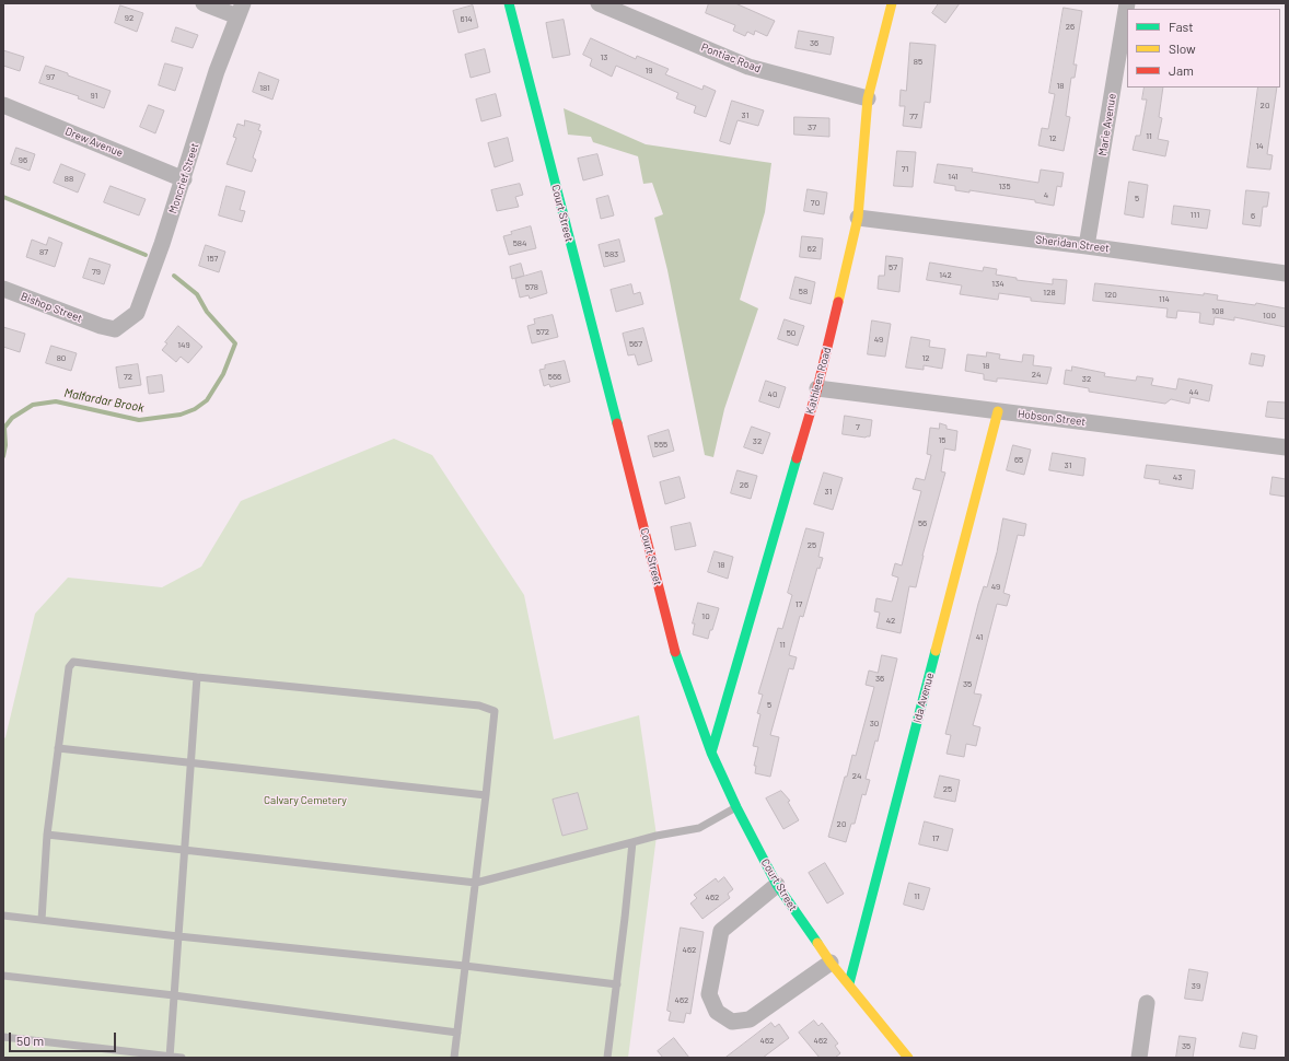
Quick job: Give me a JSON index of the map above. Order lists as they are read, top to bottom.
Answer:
{
  "streets": {
    "street": [
      "Pontiac Road",
      "Marie Avenue",
      "Drew Avenue",
      "Moncrief Street",
      "Court Street",
      "Sheridan Street",
      "Bishop Street",
      "Kathleen Road",
      "Hobson Street",
      "Ida Avenue"
    ]
  },
  "crossings": [
    ["Pontiac Road", "Kathleen Road"],
    ["Marie Avenue", "Sheridan Street"],
    ["Drew Avenue", "Moncrief Street"],
    ["Moncrief Street", "Bishop Street"],
    ["Court Street", "Kathleen Road"],
    ["Court Street", "Ida Avenue"],
    ["Sheridan Street", "Kathleen Road"],
    ["Kathleen Road", "Hobson Street"],
    ["Hobson Street", "Ida Avenue"]
  ],
  "water": ["Malfardar Brook"],
  "parks": ["Calvary Cemetery"],
  "house_numbers": [
    "92",
    "614",
    "26",
    "36",
    "13",
    "85",
    "19",
    "97",
    "18",
    "181",
    "91",
    "20",
    "31",
    "77",
    "37",
    "11",
    "12",
    "14",
    "96",
    "71",
    "141",
    "88",
    "135",
    "4",
    "5",
    "70",
    "111",
    "6",
    "584",
    "62",
    "87",
    "583",
    "157",
    "57",
    "79",
    "142",
    "134",
    "578",
    "58",
    "128",
    "120",
    "114",
    "108",
    "100",
    "572",
    "50",
    "49",
    "567",
    "149",
    "80",
    "12",
    "18",
    "24",
    "72",
    "566",
    "32",
    "44",
    "40",
    "7",
    "15",
    "32",
    "555",
    "65",
    "31",
    "43",
    "26",
    "31",
    "56",
    "25",
    "18",
    "49",
    "17",
    "10",
    "42",
    "41",
    "11",
    "36",
    "35",
    "5",
    "30",
    "24",
    "25",
    "20",
    "17",
    "11",
    "462",
    "462",
    "39",
    "462",
    "462",
    "462",
    "35"
  ],
  "legend": ["Fast", "Slow", "Jam"],
  "scale_bar": "50 m"
}
